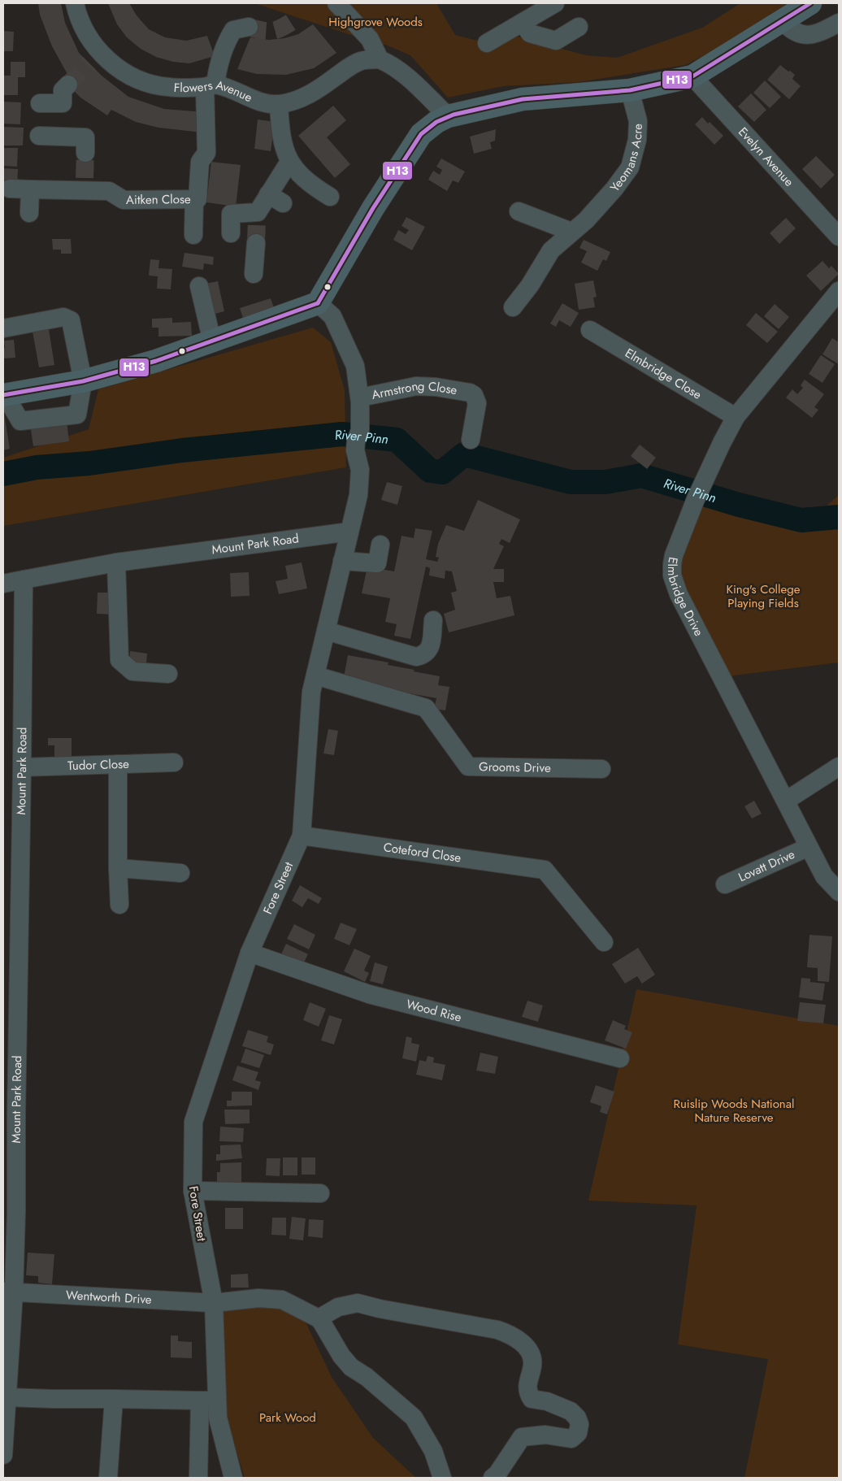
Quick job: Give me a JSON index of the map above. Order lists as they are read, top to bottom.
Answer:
{
  "streets": {
    "street": [
      "Flowers Avenue",
      "Yeomans Acre",
      "Evelyn Avenue",
      "Aitken Close",
      "Elmbridge Close",
      "Armstrong Close",
      "Mount Park Road",
      "Elmbridge Drive",
      "Tudor Close",
      "Grooms Drive",
      "Coteford Close",
      "Lovatt Drive",
      "Fore Street",
      "Wood Rise",
      "Wentworth Drive"
    ]
  },
  "crossings": [
    ["Flowers Avenue", "Aitken Close"],
    ["Elmbridge Close", "Elmbridge Drive"],
    ["Armstrong Close", "Fore Street"],
    ["Mount Park Road", "Tudor Close"],
    ["Mount Park Road", "Fore Street"],
    ["Mount Park Road", "Wentworth Drive"],
    ["Elmbridge Drive", "Lovatt Drive"],
    ["Grooms Drive", "Fore Street"],
    ["Coteford Close", "Fore Street"],
    ["Fore Street", "Wood Rise"],
    ["Fore Street", "Wentworth Drive"]
  ],
  "water": ["River Pinn"],
  "parks": [
    "Highgrove Woods",
    "King's College Playing Fields",
    "Ruislip Woods National Nature Reserve",
    "Park Wood"
  ],
  "lines": ["transit line H13"]
}
